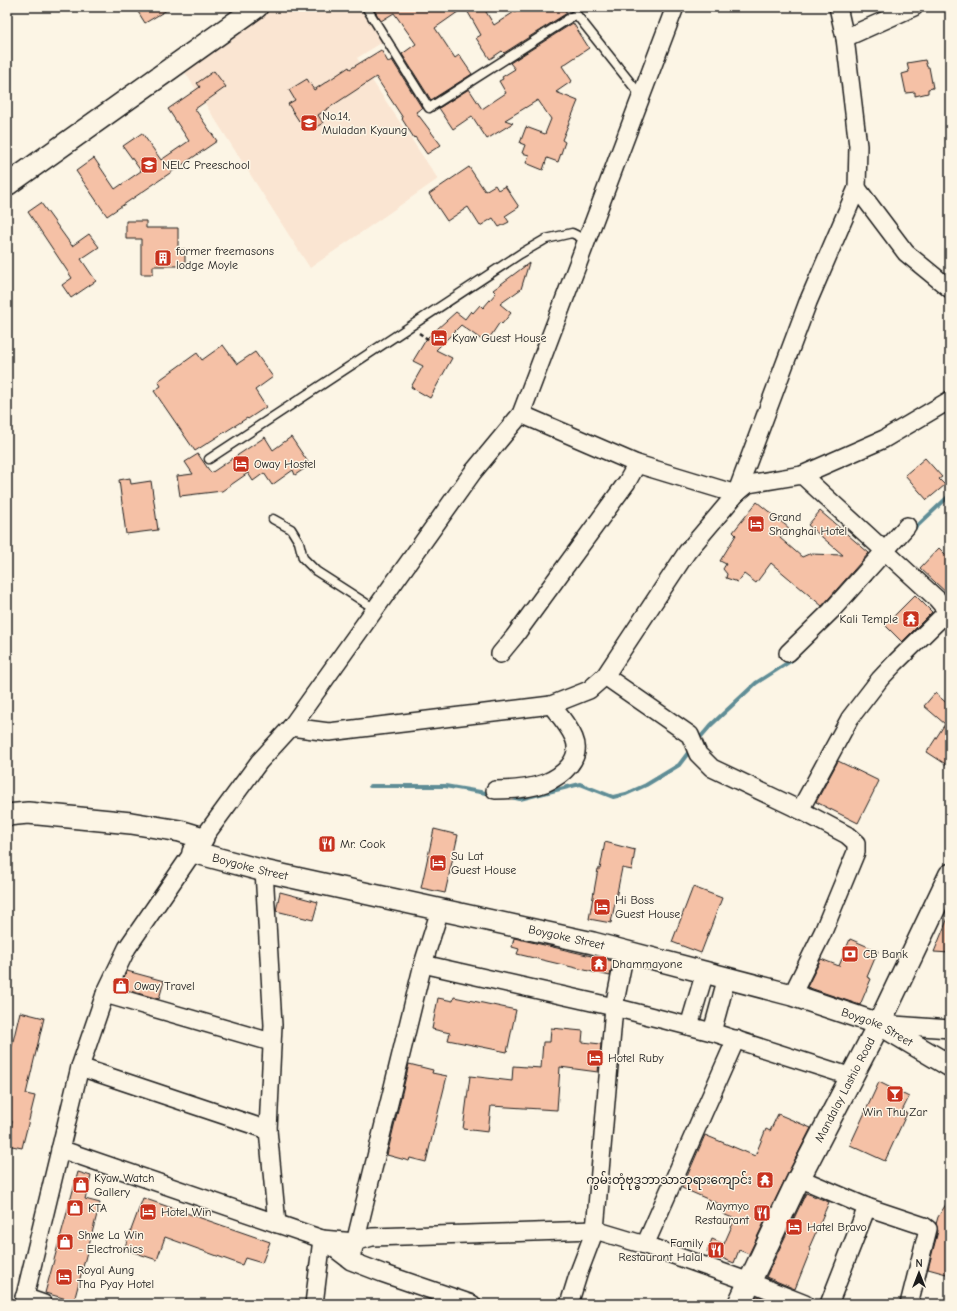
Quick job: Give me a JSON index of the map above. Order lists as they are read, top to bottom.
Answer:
{
  "streets": {
    "highway": ["Mandalay Lashio Road"],
    "street": ["Boygoke Street"]
  },
  "crossings": [
    ["Boygoke Street", "Mandalay Lashio Road"]
  ],
  "places": {
    "school or university": ["No.14, Muladan Kyaung", "NELC Preeschool"],
    "building": ["former freemasons lodge Moyle"],
    "hotel": [
      "Kyaw Guest House",
      "Oway Hostel",
      "Grand Shanghai Hotel",
      "Su Lat Guest House",
      "Hi Boss Guest House",
      "Hotel Ruby",
      "Hotel Win",
      "Hatel Bravo",
      "Royal Aung Tha Pyay Hotel"
    ],
    "temple": ["Kali Temple", "Dhammayone", "ကွမ်းတုံဗုဒ္ဓဘာသာဘုရားကျောင်း"],
    "restaurant": ["Mr. Cook", "Maymyo Restaurant", "Family Restaurant Halal"],
    "bank": ["CB Bank"],
    "shop": [
      "Oway Travel",
      "Kyaw Watch Gallery",
      "KTA",
      "Shwe La Win - Electronics"
    ],
    "bar": ["Win Thu Zar"]
  },
  "north": "top"
}
